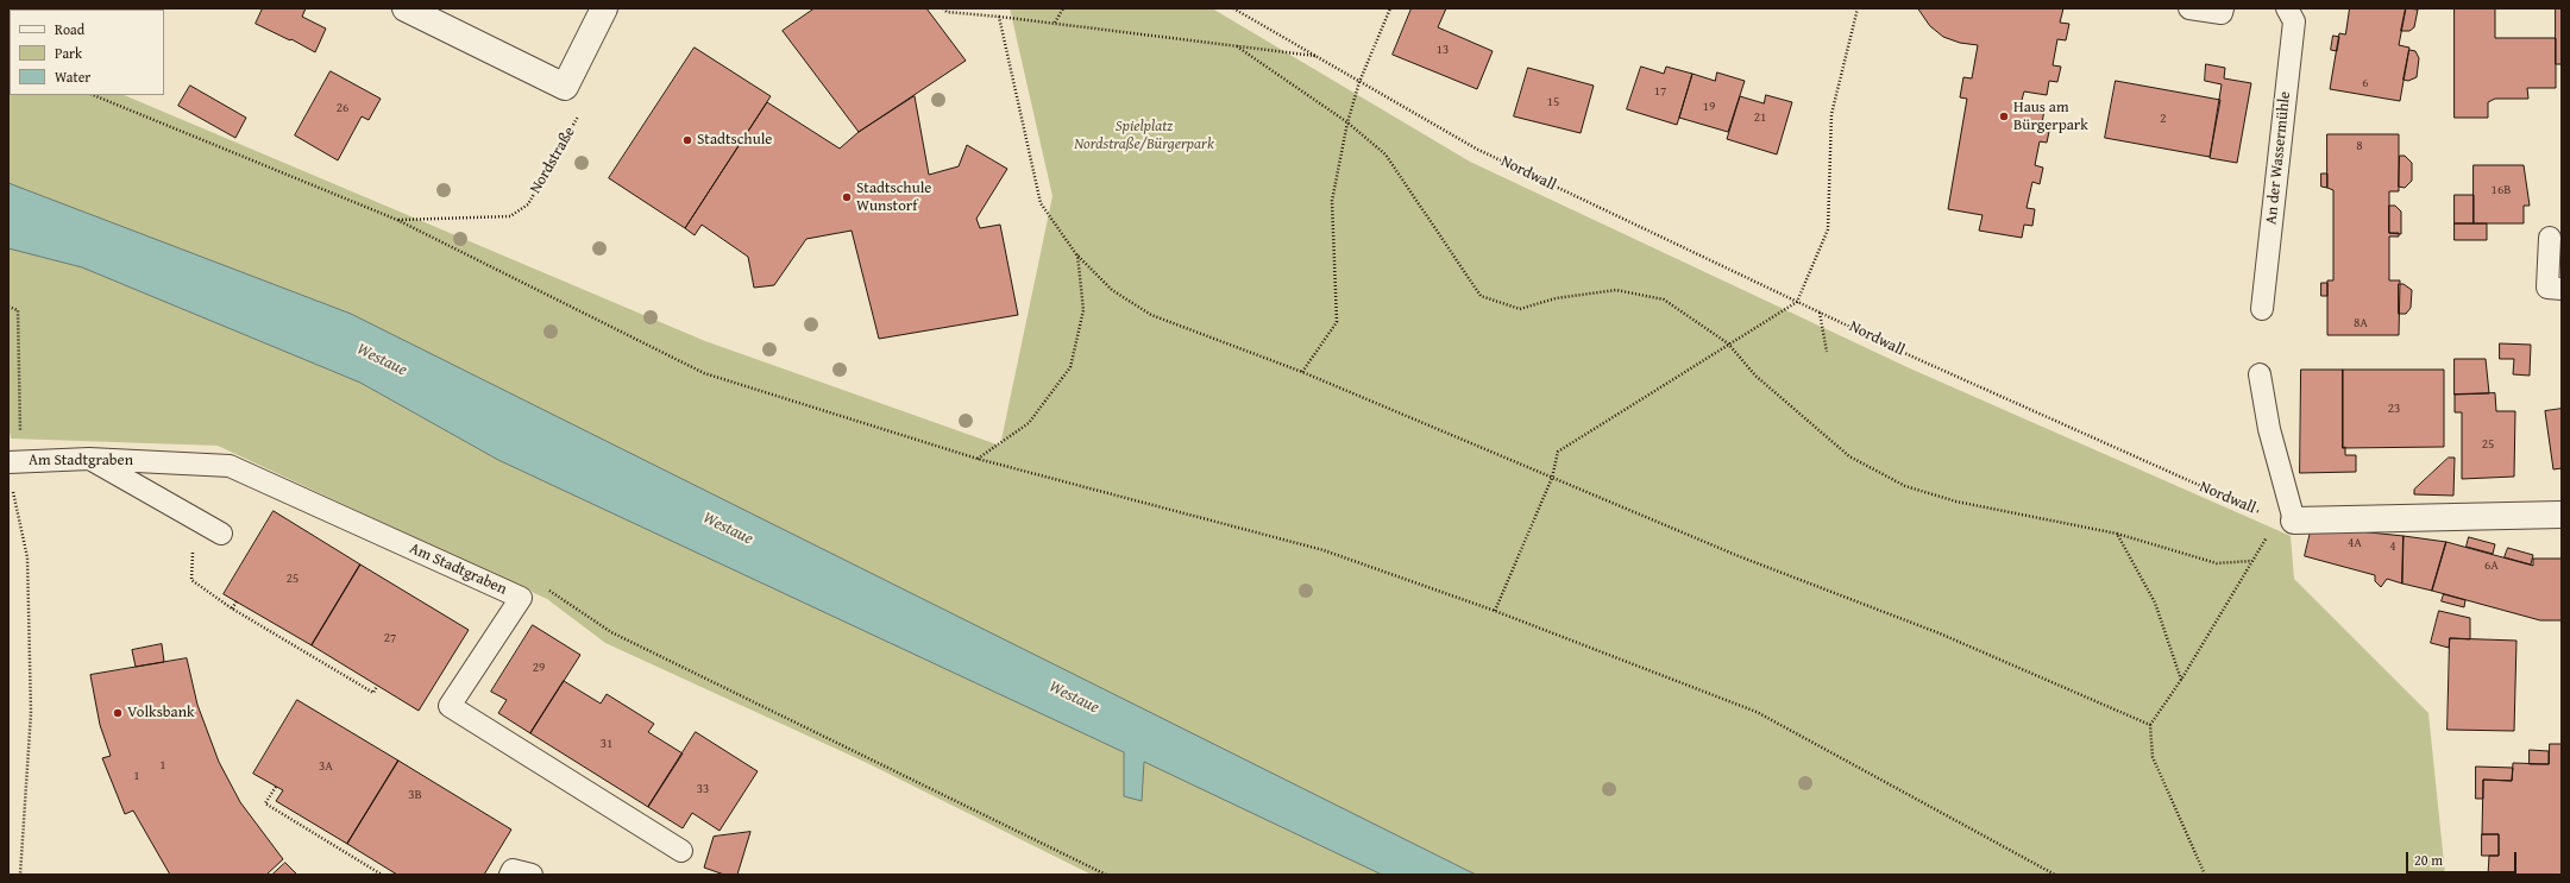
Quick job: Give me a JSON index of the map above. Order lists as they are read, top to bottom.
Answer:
{
  "streets": {
    "lane": ["An der Wassermühle", "Am Stadtgraben"],
    "path": ["Nordstraße", "Nordwall"]
  },
  "water": ["Westaue"],
  "parks": ["Spielplatz Nordstraße/Bürgerpark"],
  "places": [
    "Haus am Bürgerpark",
    "Stadtschule",
    "Stadtschule Wunstorf",
    "Volksbank"
  ],
  "house_numbers": [
    "13",
    "6",
    "17",
    "15",
    "19",
    "26",
    "21",
    "2",
    "8",
    "16B",
    "8A",
    "23",
    "25",
    "4A",
    "4",
    "6A",
    "25",
    "27",
    "29",
    "31",
    "1",
    "3A",
    "1",
    "33",
    "3B"
  ],
  "legend": ["Road", "Park", "Water"],
  "scale_bar": "20 m"
}
